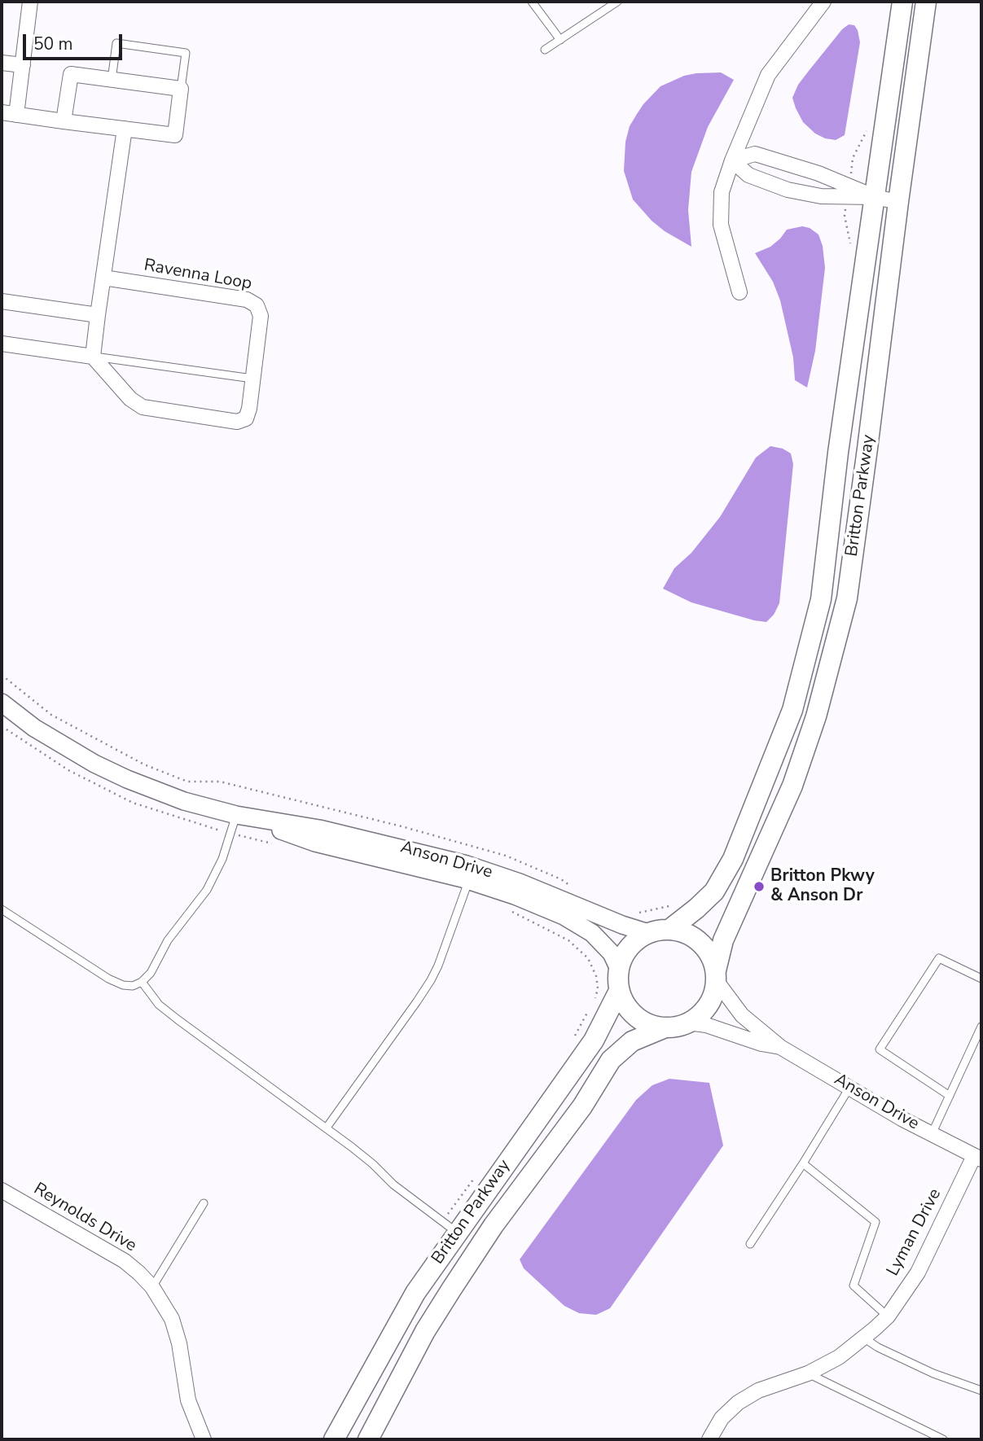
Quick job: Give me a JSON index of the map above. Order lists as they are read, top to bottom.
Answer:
{
  "streets": {
    "main road": ["Britton Parkway"],
    "street": [
      "Ravenna Loop",
      "Anson Drive",
      "Reynolds Drive",
      "Lyman Drive"
    ]
  },
  "crossings": [
    ["Britton Parkway", "Anson Drive"],
    ["Anson Drive", "Lyman Drive"]
  ],
  "places": ["Britton Pkwy & Anson Dr"],
  "scale_bar": "50 m"
}
